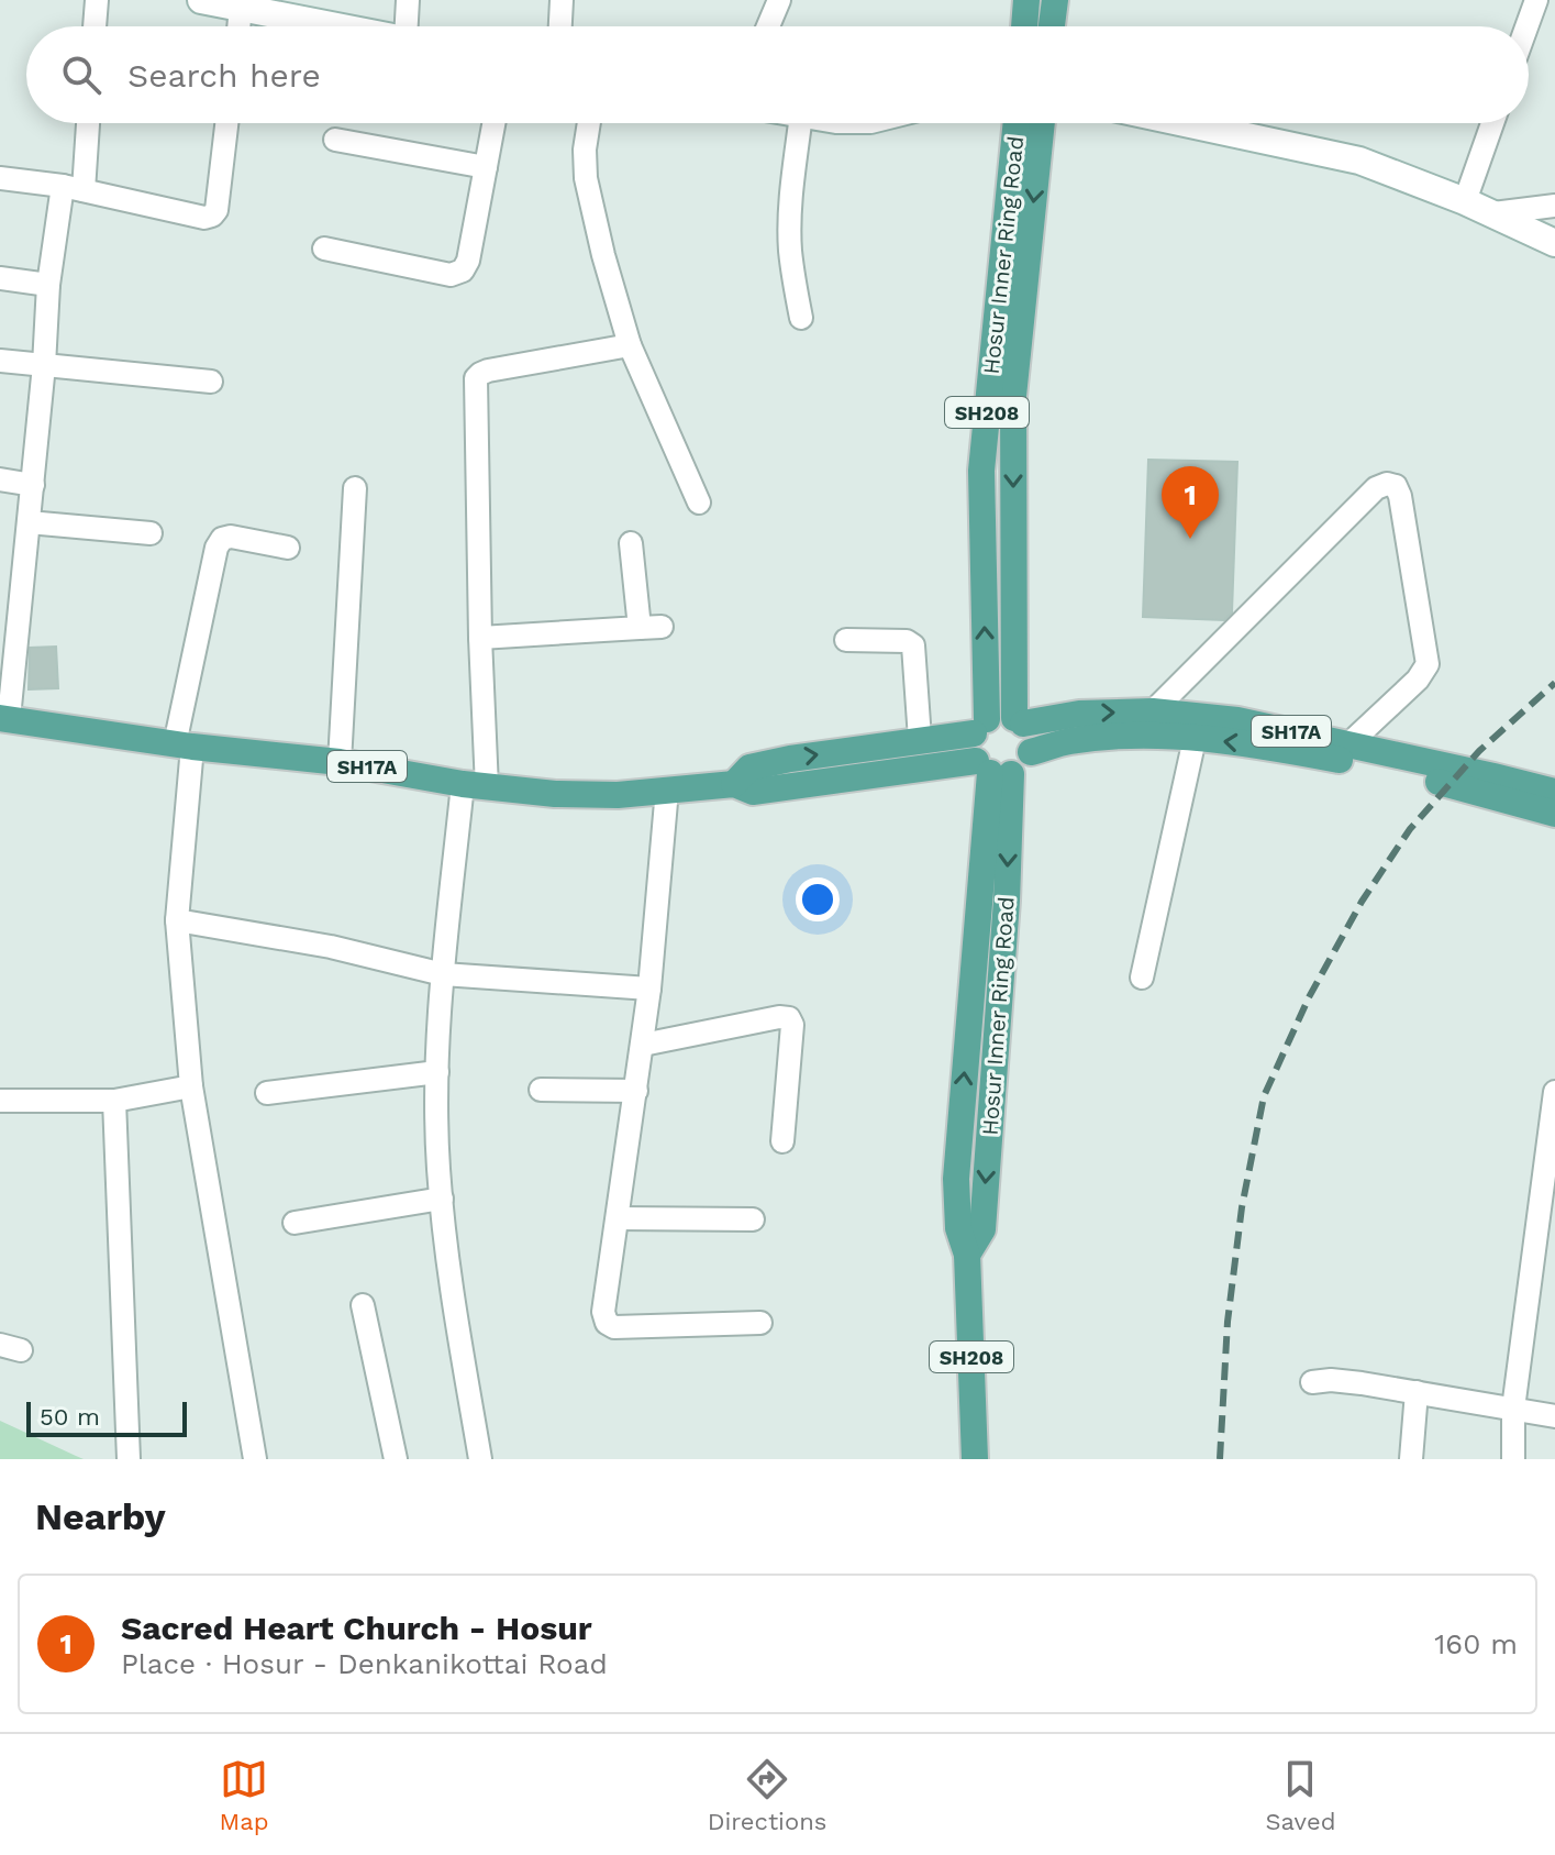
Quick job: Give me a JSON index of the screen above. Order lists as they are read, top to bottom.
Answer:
{
  "streets": {
    "main road": ["Hosur Inner Ring Road", "SH208", "SH17A"]
  },
  "crossings": [
    ["Hosur Inner Ring Road", "SH17A"]
  ],
  "scale_bar": "50 m",
  "page": {
    "search": "Search here",
    "pins": "1",
    "scale": "50 m",
    "heading": "Nearby",
    "list": [
      {
        "mark": "1",
        "name": "Sacred Heart Church - Hosur",
        "note": "Place · Hosur - Denkanikottai Road",
        "value": "160 m"
      }
    ],
    "nav": ["Map", "Directions", "Saved"]
  }
}
